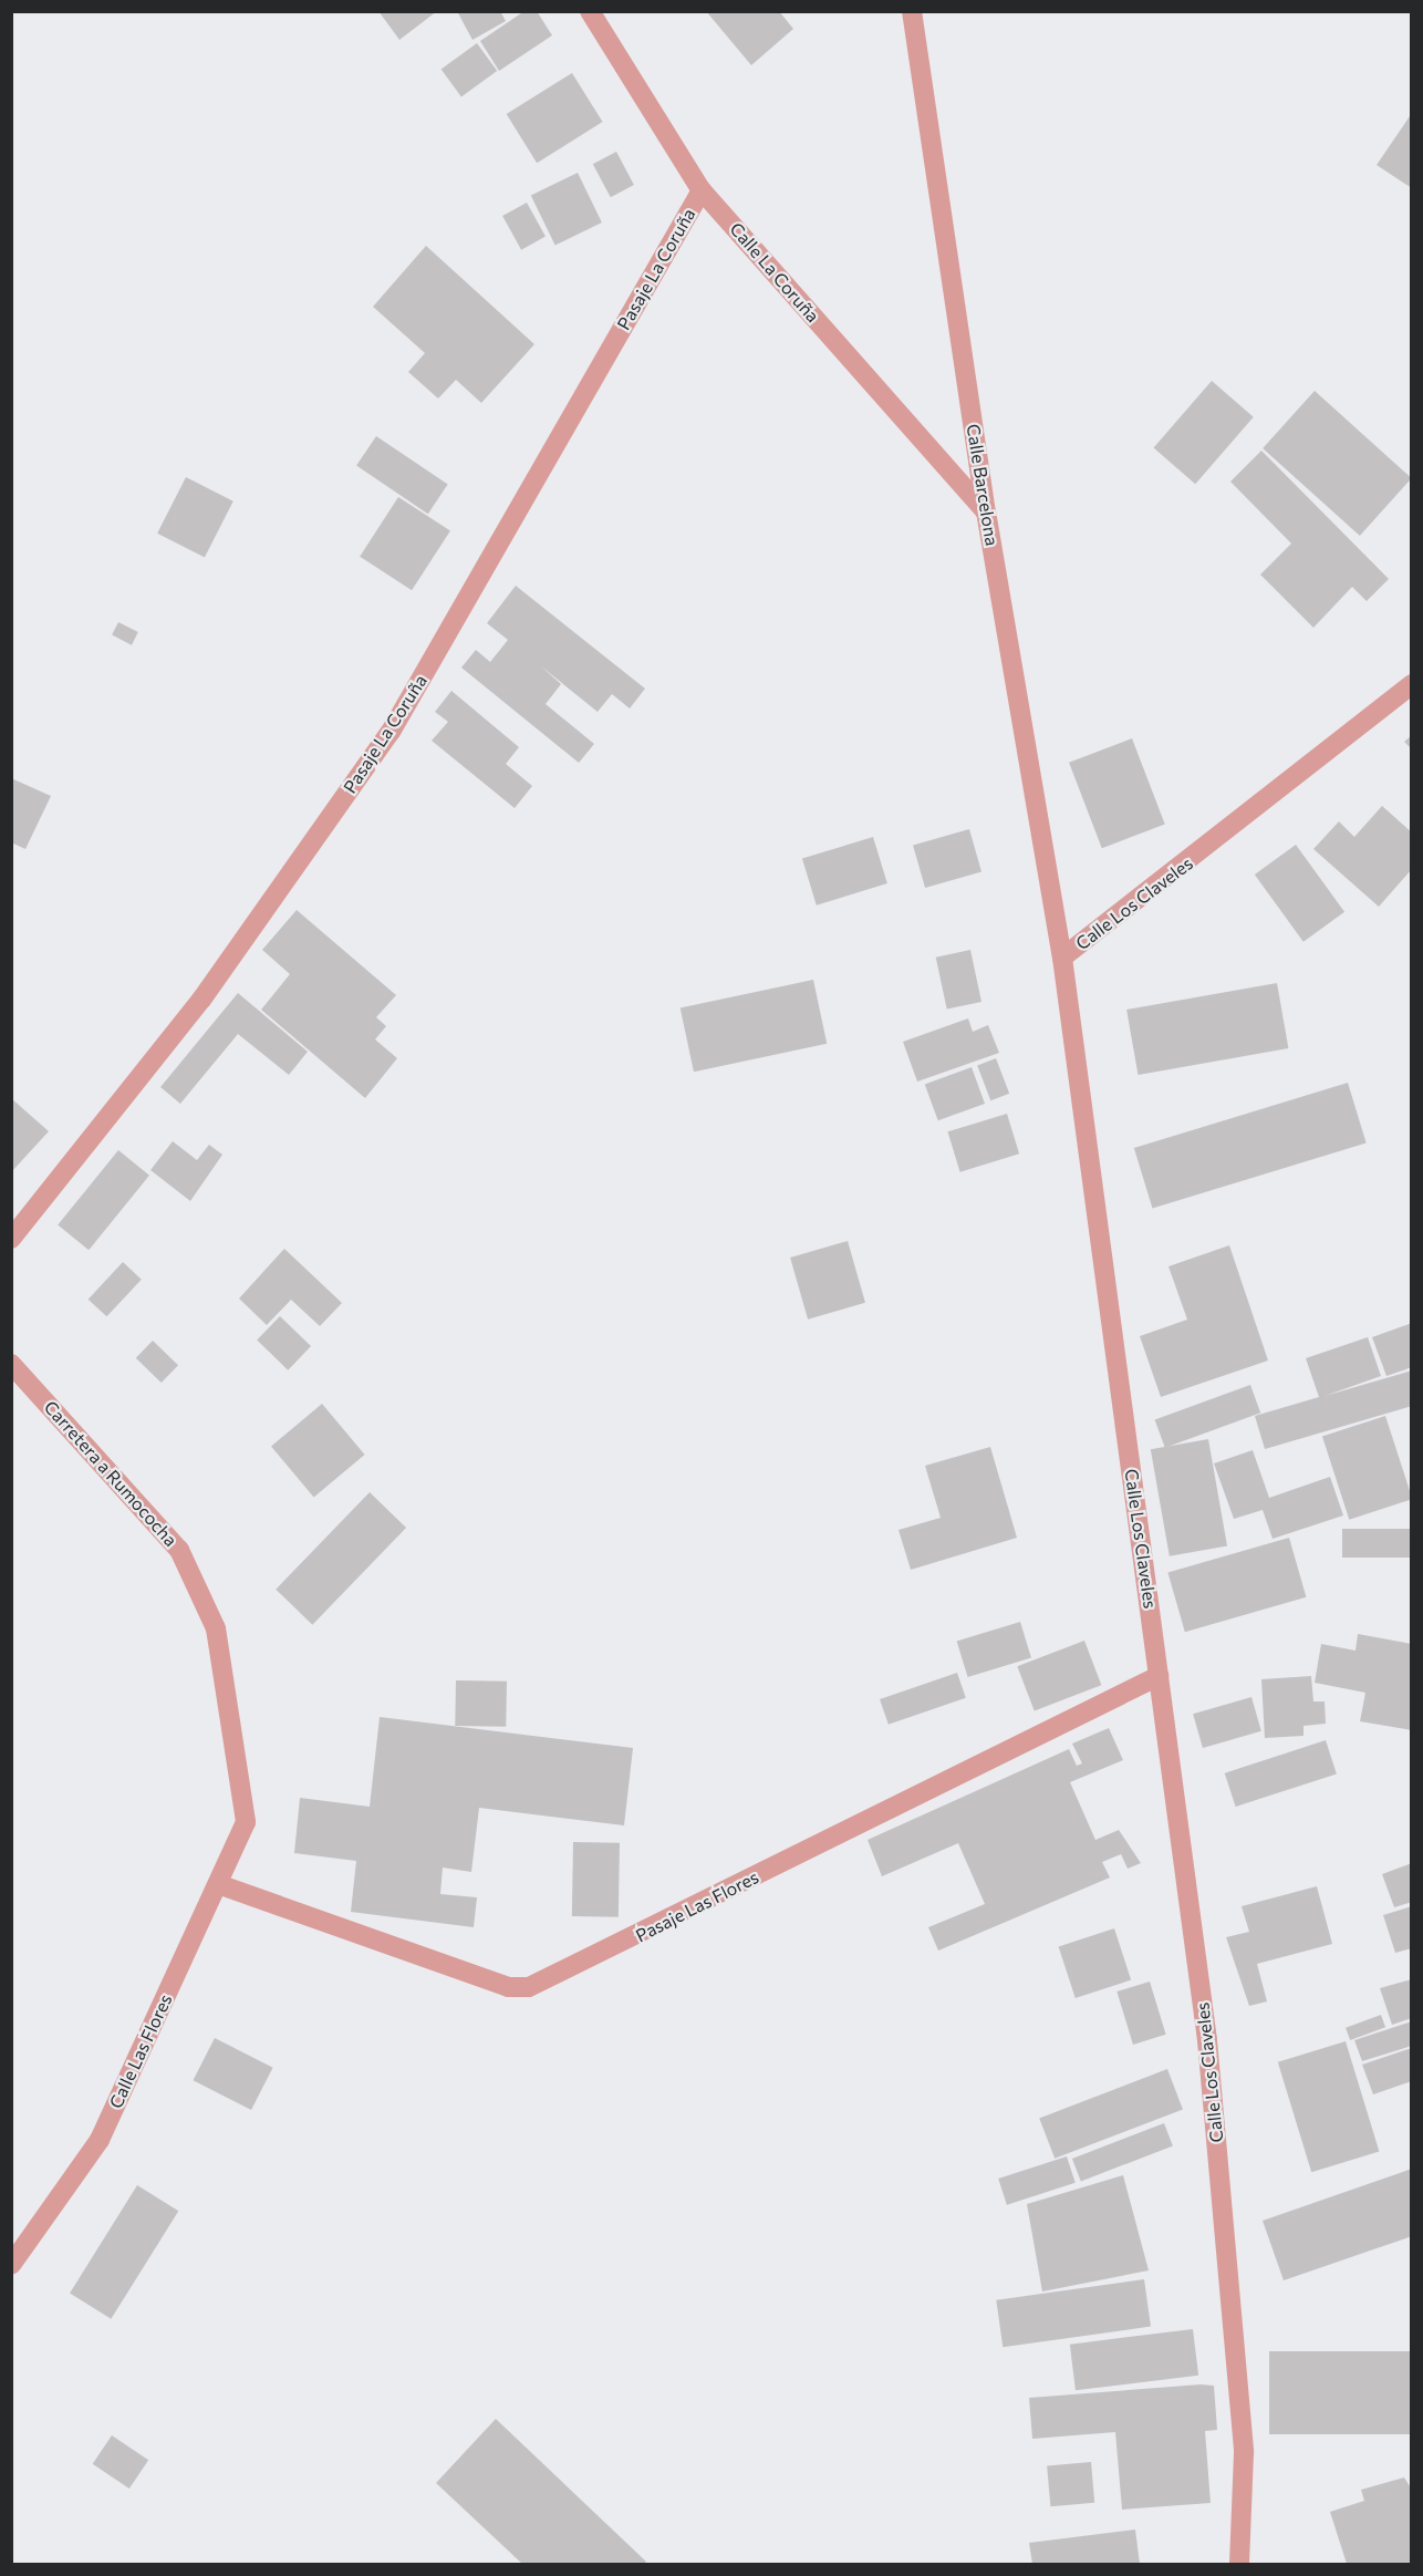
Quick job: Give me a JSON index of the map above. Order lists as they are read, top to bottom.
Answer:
{
  "streets": {
    "street": [
      "Pasaje La Coruña",
      "Calle La Coruña",
      "Calle Barcelona",
      "Calle Los Claveles",
      "Carretera a Rumococha",
      "Pasaje Las Flores",
      "Calle Las Flores"
    ]
  },
  "crossings": [
    ["Pasaje La Coruña", "Calle La Coruña"],
    ["Calle La Coruña", "Calle Barcelona"],
    ["Calle Barcelona", "Calle Los Claveles"],
    ["Calle Los Claveles", "Pasaje Las Flores"],
    ["Carretera a Rumococha", "Calle Las Flores"],
    ["Pasaje Las Flores", "Calle Las Flores"]
  ]
}
